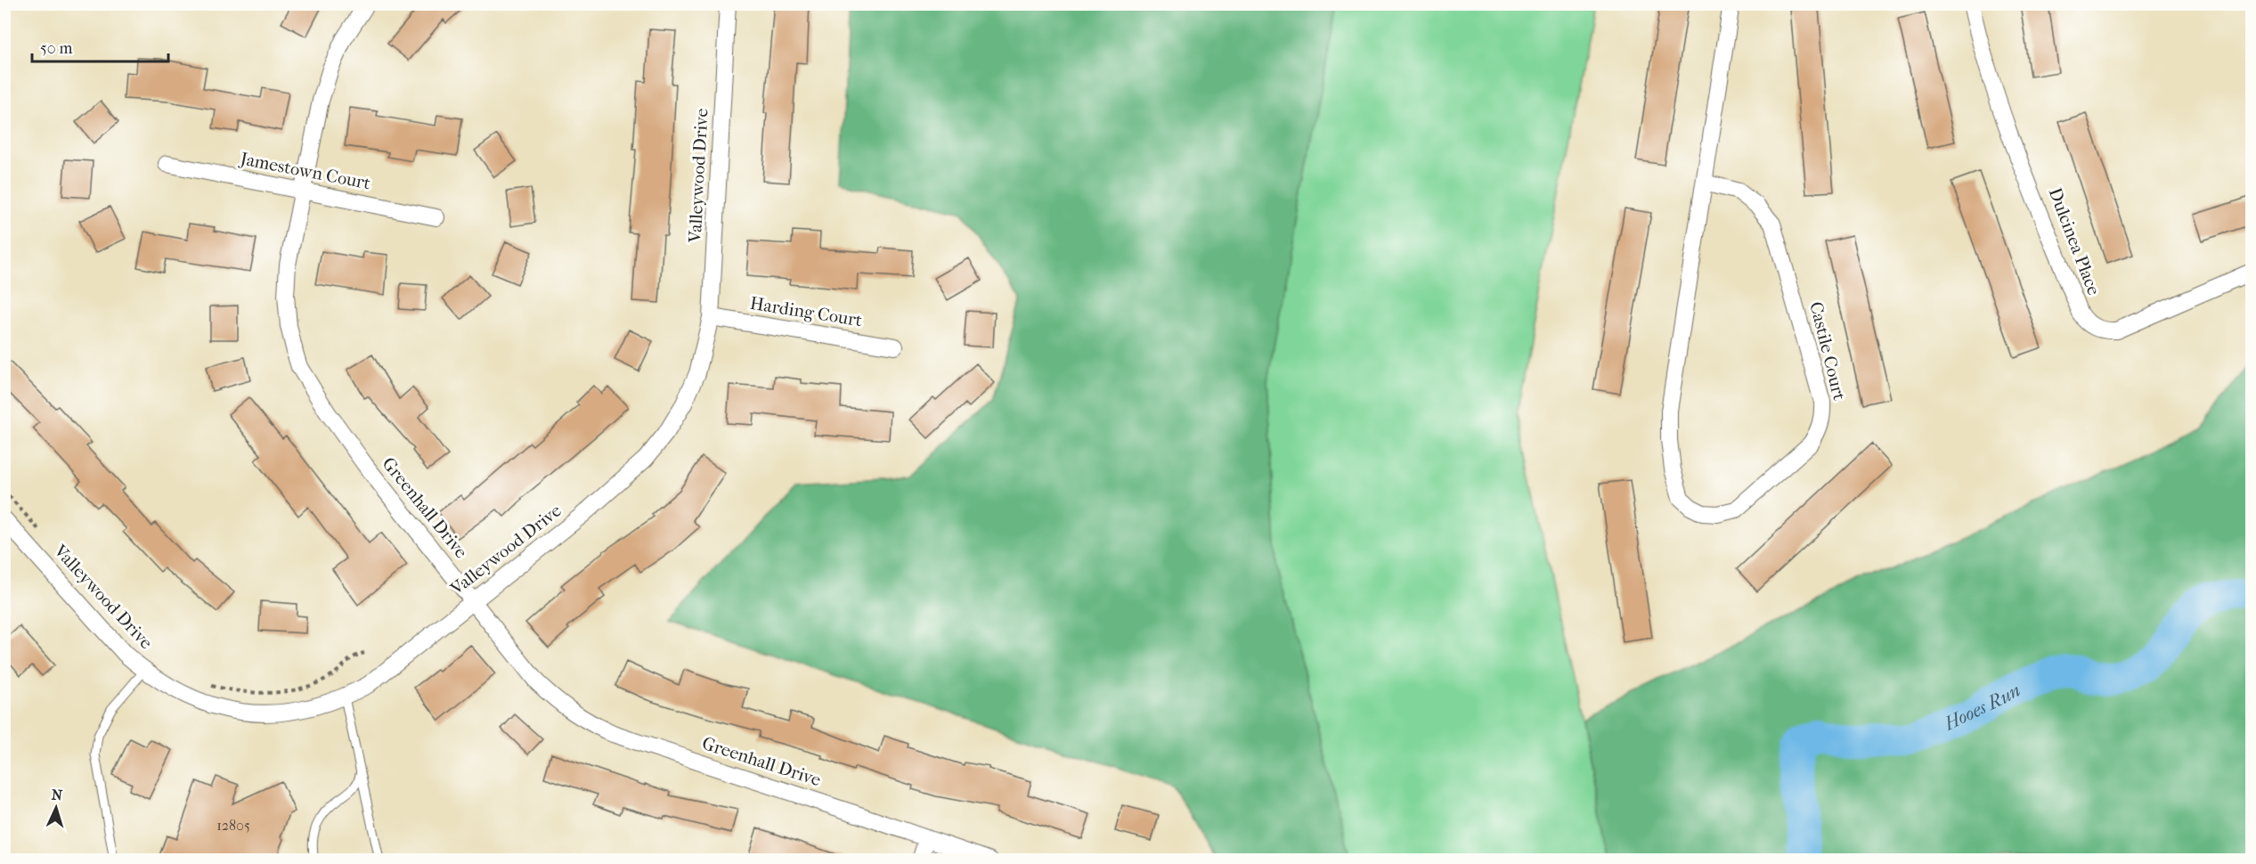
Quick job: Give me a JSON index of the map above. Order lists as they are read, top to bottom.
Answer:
{
  "streets": {
    "street": [
      "Jamestown Court",
      "Valleywood Drive",
      "Dulcinea Place",
      "Harding Court",
      "Castile Court",
      "Greenhall Drive"
    ]
  },
  "crossings": [
    ["Jamestown Court", "Greenhall Drive"],
    ["Valleywood Drive", "Harding Court"],
    ["Valleywood Drive", "Greenhall Drive"]
  ],
  "water": ["Hooes Run"],
  "house_numbers": ["12805"],
  "scale_bar": "50 m",
  "north": "top"
}
